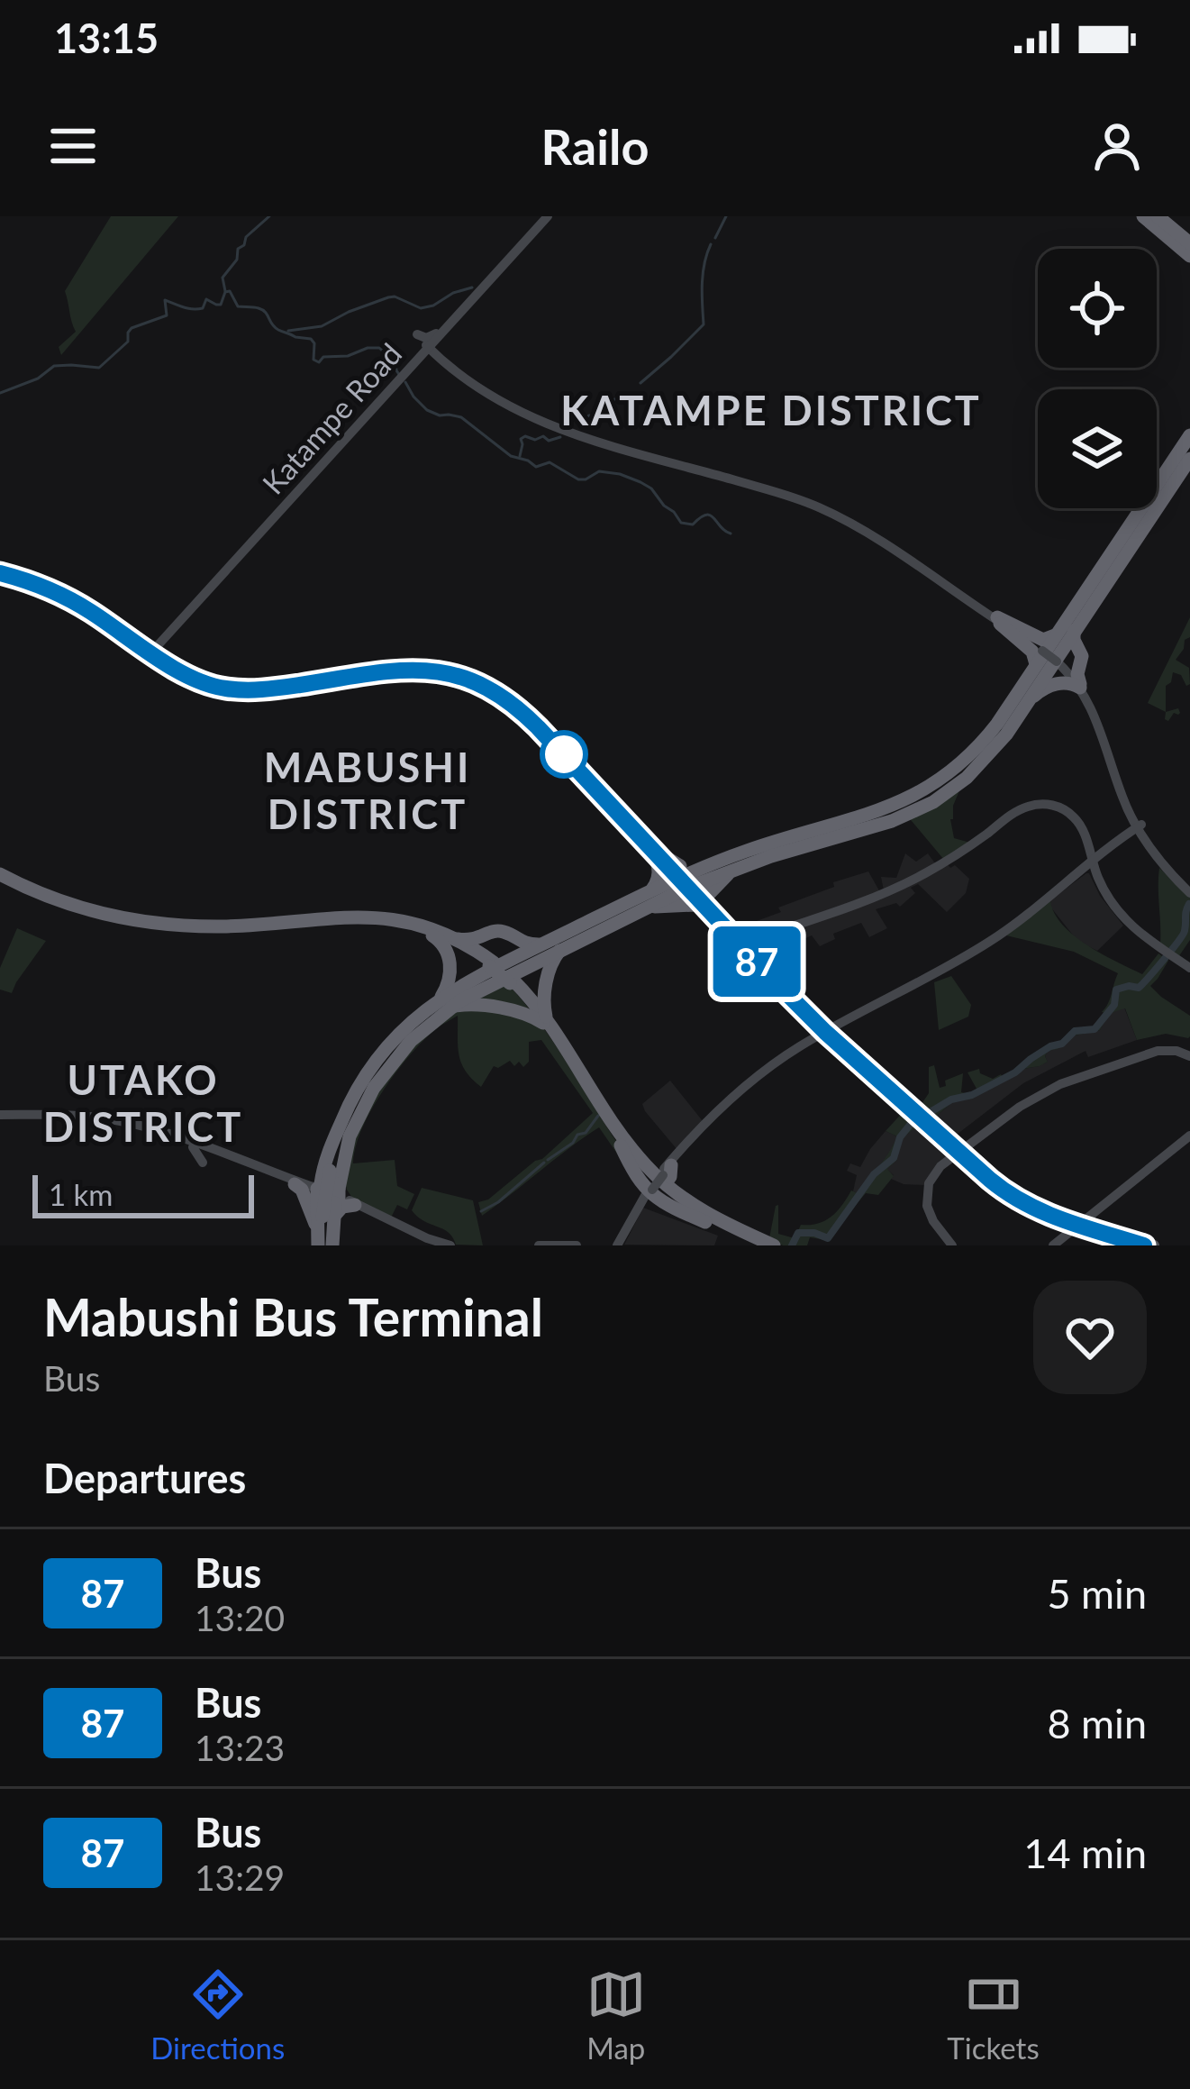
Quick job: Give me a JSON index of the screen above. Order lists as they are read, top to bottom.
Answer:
{
  "streets": {
    "main road": ["Katampe Road"]
  },
  "districts": ["KATAMPE DISTRICT", "MABUSHI DISTRICT", "UTAKO DISTRICT"],
  "lines": ["bus line 87"],
  "scale_bar": "1 km",
  "page": {
    "status": "13:15",
    "header": "Railo",
    "on_map": "87",
    "scale": "1 km",
    "heading": [
      ["Mabushi Bus Terminal", "Bus"],
      "Departures"
    ],
    "list": [
      {
        "mark": "87",
        "name": "Bus",
        "note": "13:20",
        "value": "5 min"
      },
      {
        "mark": "87",
        "name": "Bus",
        "note": "13:23",
        "value": "8 min"
      },
      {
        "mark": "87",
        "name": "Bus",
        "note": "13:29",
        "value": "14 min"
      }
    ],
    "tabs": ["Directions", "Map", "Tickets"]
  }
}
